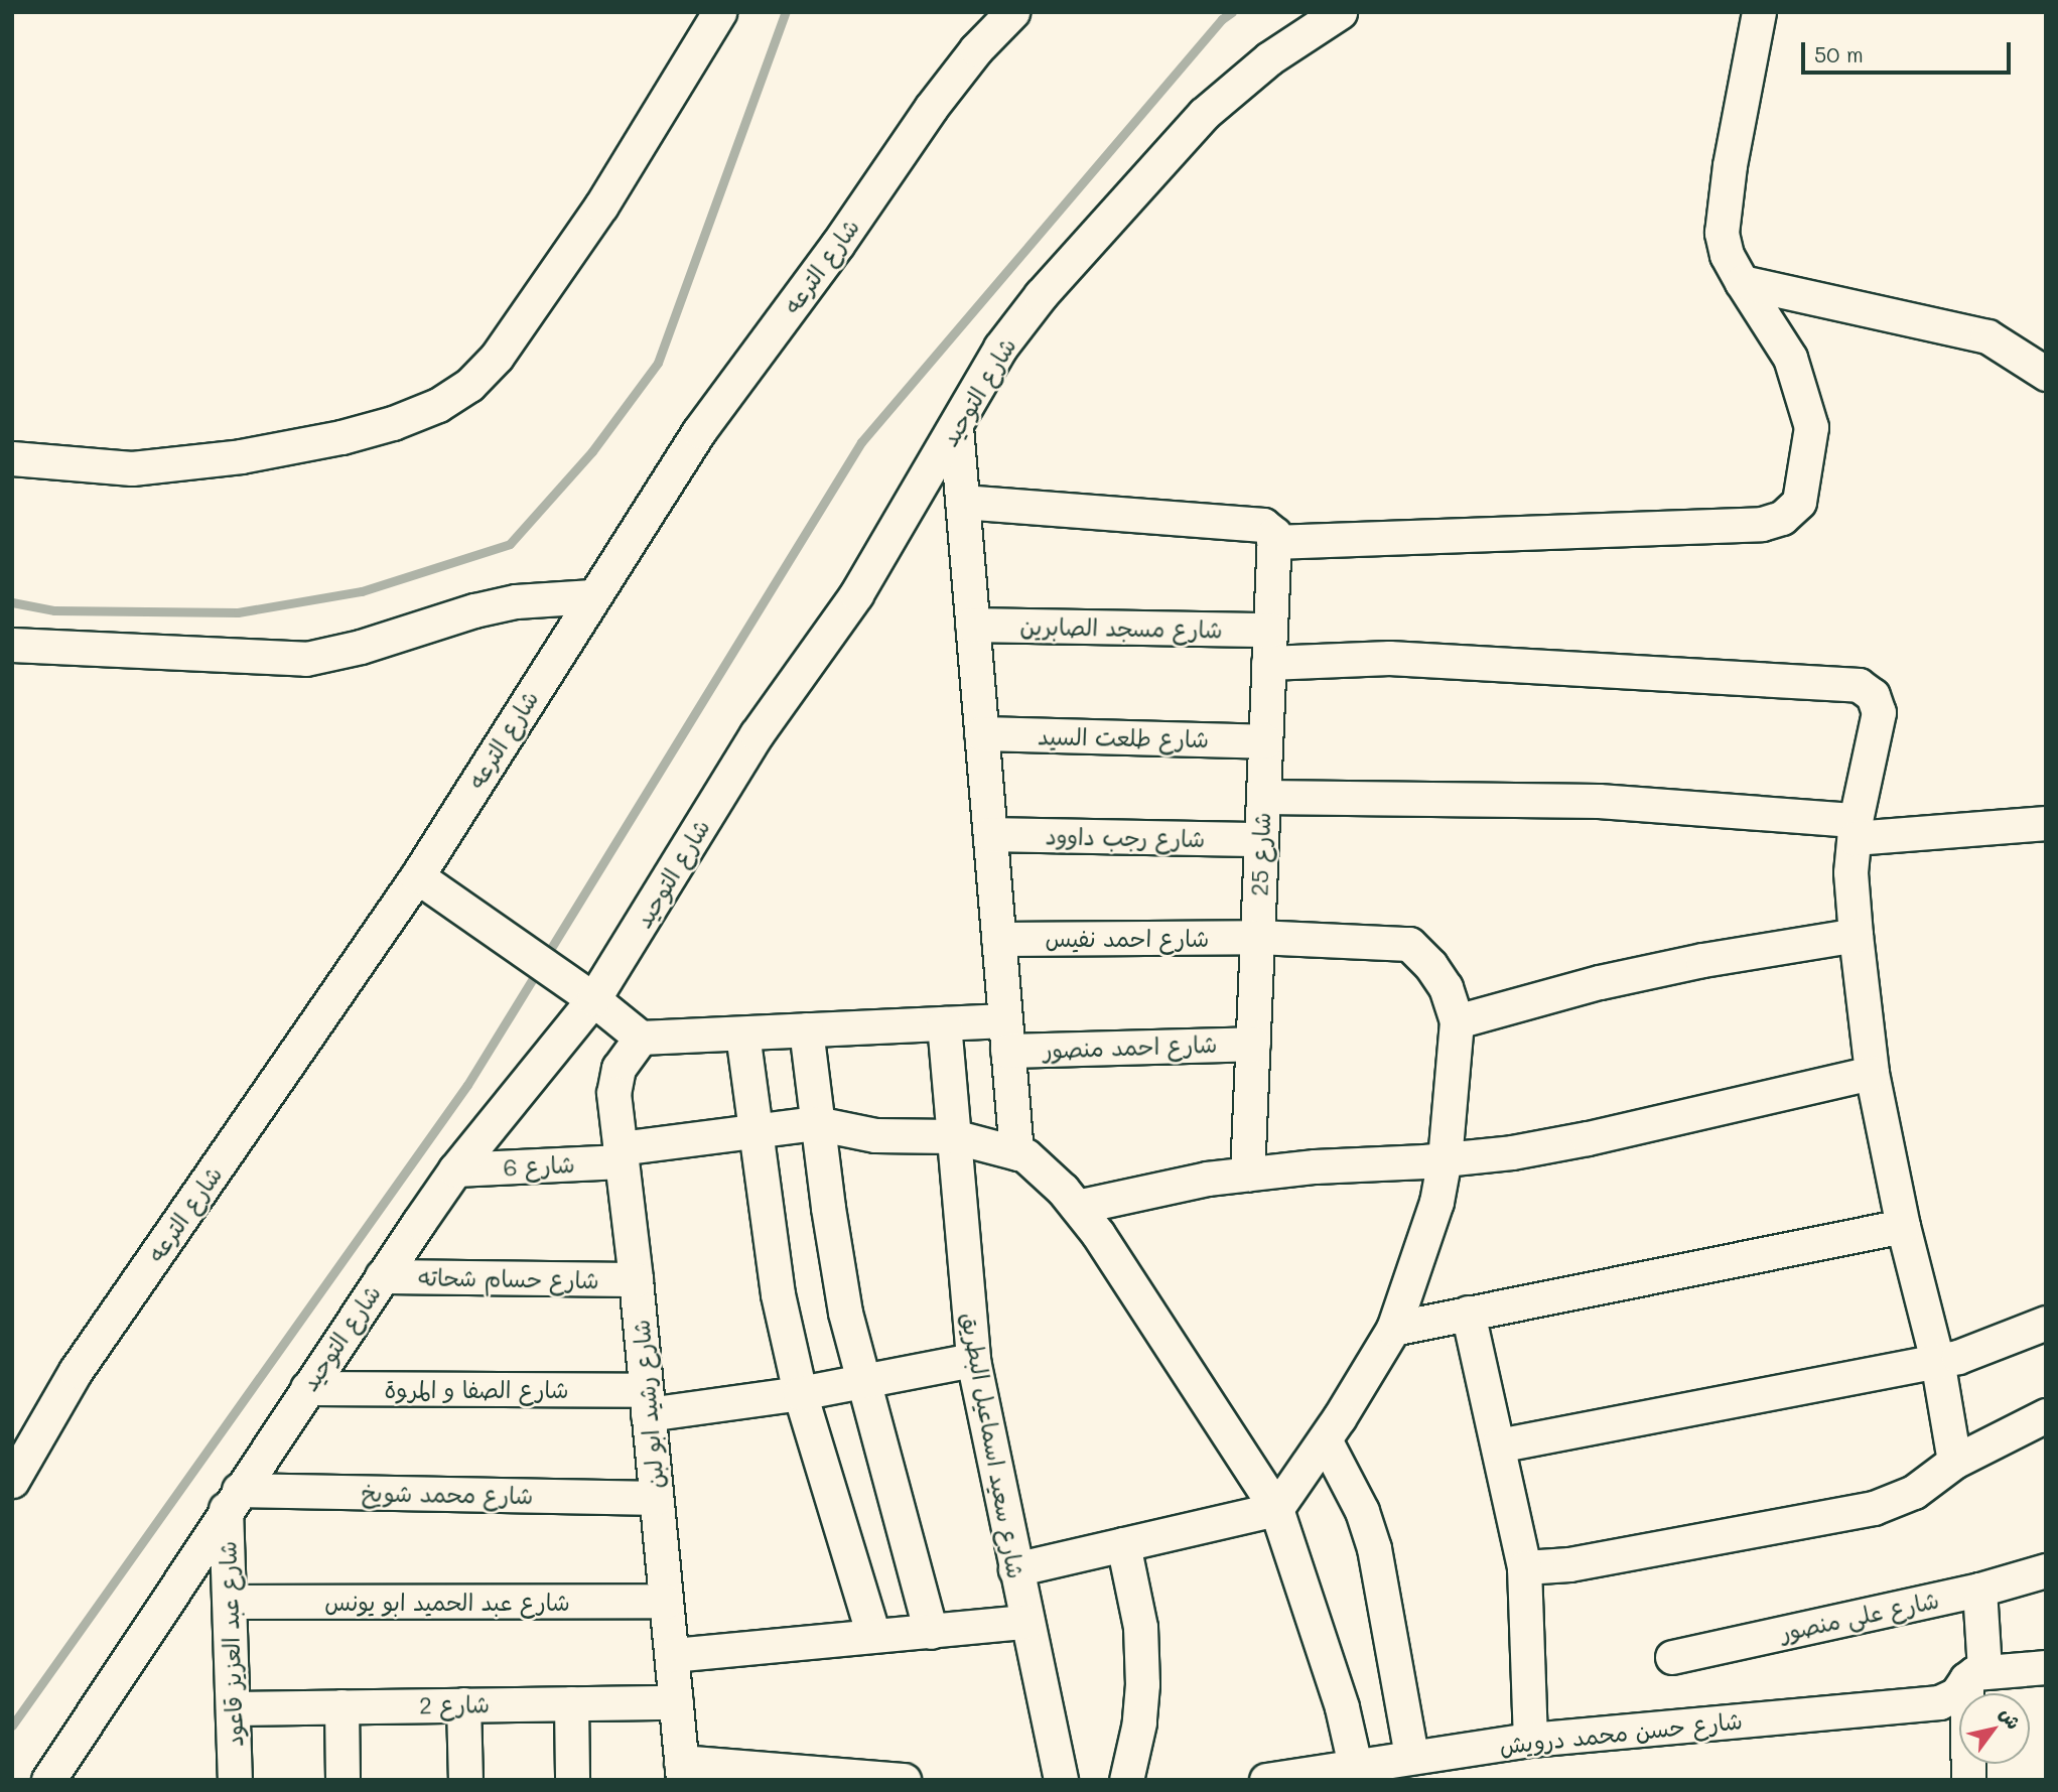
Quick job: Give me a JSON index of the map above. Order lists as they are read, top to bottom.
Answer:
{
  "streets": {
    "street": [
      "شارع الترعه",
      "شارع التوحيد",
      "شارع مسجد الصابرين",
      "شارع طلعت السيد",
      "شارع رجب داوود",
      "شارع 25",
      "شارع احمد نفيس",
      "شارع احمد منصور",
      "شارع 6",
      "شارع حسام شحاته",
      "شارع الصفا و المروة",
      "شارع رشيد ابو لبن",
      "شارع سعيد اسماعيل البطريق",
      "شارع محمد شويخ",
      "شارع عبد الحميد ابو يونس",
      "شارع على منصور",
      "شارع عبد العزيز قاعود",
      "شارع 2",
      "شارع حسن محمد درويش"
    ]
  },
  "crossings": [
    ["شارع التوحيد", "شارع 6"],
    ["شارع التوحيد", "شارع حسام شحاته"],
    ["شارع التوحيد", "شارع الصفا و المروة"],
    ["شارع التوحيد", "شارع محمد شويخ"],
    ["شارع التوحيد", "شارع عبد العزيز قاعود"],
    ["شارع مسجد الصابرين", "شارع 25"],
    ["شارع طلعت السيد", "شارع 25"],
    ["شارع رجب داوود", "شارع 25"],
    ["شارع 25", "شارع احمد نفيس"],
    ["شارع 25", "شارع احمد منصور"],
    ["شارع احمد منصور", "شارع رشيد ابو لبن"],
    ["شارع احمد منصور", "شارع سعيد اسماعيل البطريق"],
    ["شارع 6", "شارع رشيد ابو لبن"],
    ["شارع 6", "شارع سعيد اسماعيل البطريق"],
    ["شارع حسام شحاته", "شارع رشيد ابو لبن"],
    ["شارع الصفا و المروة", "شارع رشيد ابو لبن"],
    ["شارع الصفا و المروة", "شارع سعيد اسماعيل البطريق"],
    ["شارع رشيد ابو لبن", "شارع محمد شويخ"],
    ["شارع رشيد ابو لبن", "شارع عبد الحميد ابو يونس"],
    ["شارع رشيد ابو لبن", "شارع 2"],
    ["شارع محمد شويخ", "شارع عبد العزيز قاعود"],
    ["شارع عبد الحميد ابو يونس", "شارع عبد العزيز قاعود"],
    ["شارع عبد العزيز قاعود", "شارع 2"]
  ],
  "scale_bar": "50 m",
  "north": "top right"
}
